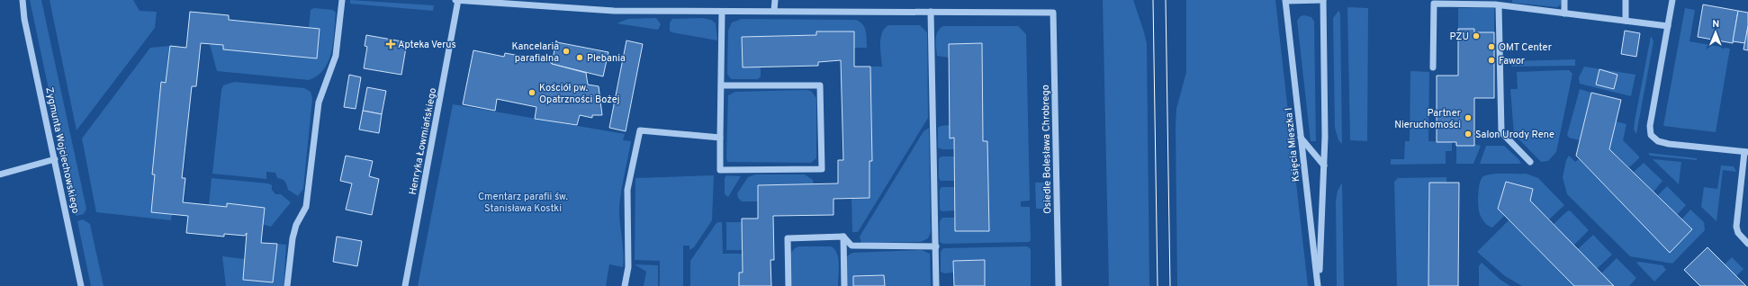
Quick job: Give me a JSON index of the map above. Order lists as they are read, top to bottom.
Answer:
{
  "streets": {
    "street": [
      "Henryka Łowmiańskiego",
      "Księcia Mieszka I",
      "Osiedle Bolesława Chrobrego",
      "Zygmunta Wojciechowskiego"
    ]
  },
  "parks": ["Cmentarz parafii św. Stanisława Kostki"],
  "places": {
    "other": [
      "PZU",
      "OMT Center",
      "Kancelaria parafialna",
      "Plebania",
      "Fawor",
      "Kościół pw. Opatrzności Bożej",
      "Partner Nieruchomości",
      "Salon Urody Rene"
    ],
    "health": ["Apteka Verus"]
  },
  "north": "top"
}
